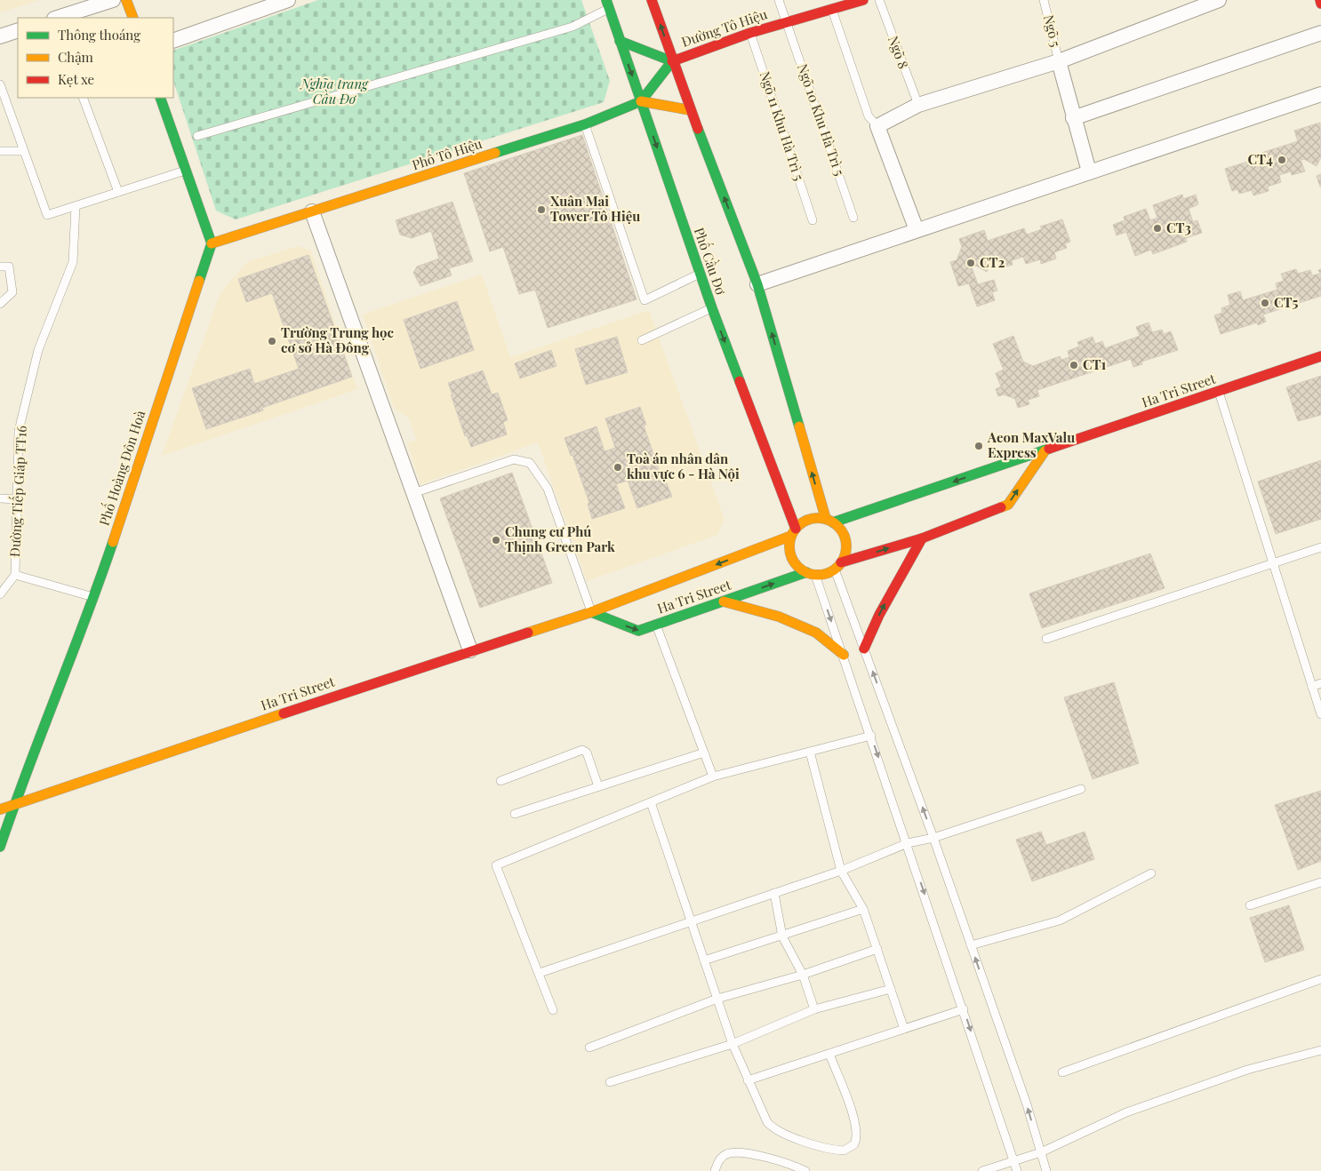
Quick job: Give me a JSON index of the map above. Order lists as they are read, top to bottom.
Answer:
{
  "streets": {
    "street": [
      "Đường Tô Hiệu",
      "Phố Tô Hiệu",
      "Phố Cầu Đơ",
      "Ha Tri Street",
      "Phố Hoàng Đôn Hoà"
    ],
    "lane": [
      "Ngõ 5",
      "Ngõ 8",
      "Ngõ 10 Khu Hà Trì 5",
      "Ngõ 11 Khu Hà Trì 5",
      "Đường Tiếp Giáp TT16"
    ]
  },
  "crossings": [
    ["Đường Tô Hiệu", "Ngõ 10 Khu Hà Trì 5"],
    ["Đường Tô Hiệu", "Ngõ 11 Khu Hà Trì 5"],
    ["Phố Tô Hiệu", "Phố Cầu Đơ"],
    ["Phố Tô Hiệu", "Phố Hoàng Đôn Hoà"],
    ["Phố Cầu Đơ", "Ha Tri Street"],
    ["Ha Tri Street", "Phố Hoàng Đôn Hoà"]
  ],
  "parks": ["Nghĩa trang Cầu Đơ"],
  "places": [
    "CT4",
    "Xuân Mai Tower Tô Hiệu",
    "CT3",
    "CT2",
    "CT5",
    "Trường Trung học cơ sở Hà Đông",
    "CT1",
    "Aeon MaxValu Express",
    "Toà án nhân dân khu vực 6 - Hà Nội",
    "Chung cư Phú Thịnh Green Park"
  ],
  "legend": ["Thông thoáng", "Chậm", "Kẹt xe"]
}
